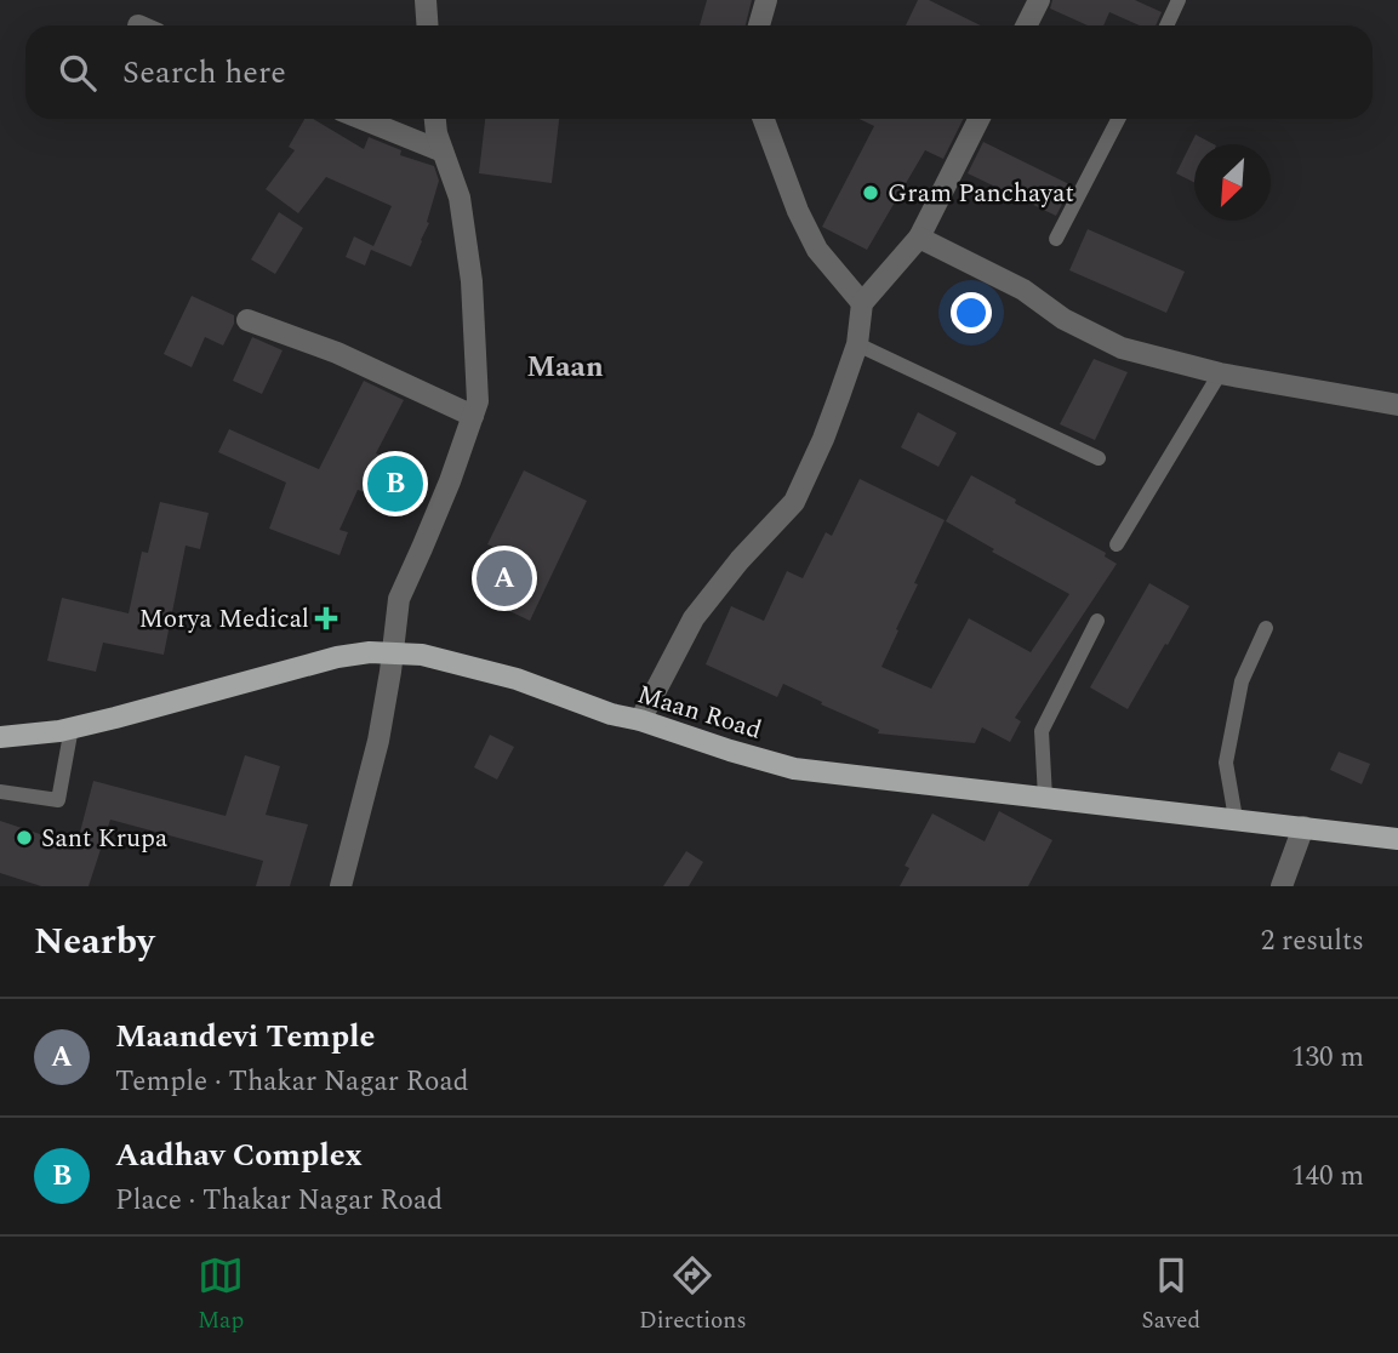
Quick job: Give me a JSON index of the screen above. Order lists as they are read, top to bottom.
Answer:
{
  "streets": {
    "main road": ["Maan Road"]
  },
  "districts": ["Maan"],
  "places": {
    "other": ["Gram Panchayat", "Sant Krupa"],
    "health": ["Morya Medical"]
  },
  "north": "bottom left",
  "page": {
    "search": "Search here",
    "pins": ["B", "A"],
    "heading": ["Nearby", "2 results"],
    "list": [
      {
        "mark": "A",
        "name": "Maandevi Temple",
        "note": "Temple · Thakar Nagar Road",
        "value": "130 m"
      },
      {
        "mark": "B",
        "name": "Aadhav Complex",
        "note": "Place · Thakar Nagar Road",
        "value": "140 m"
      }
    ],
    "nav": ["Map", "Directions", "Saved"]
  }
}
